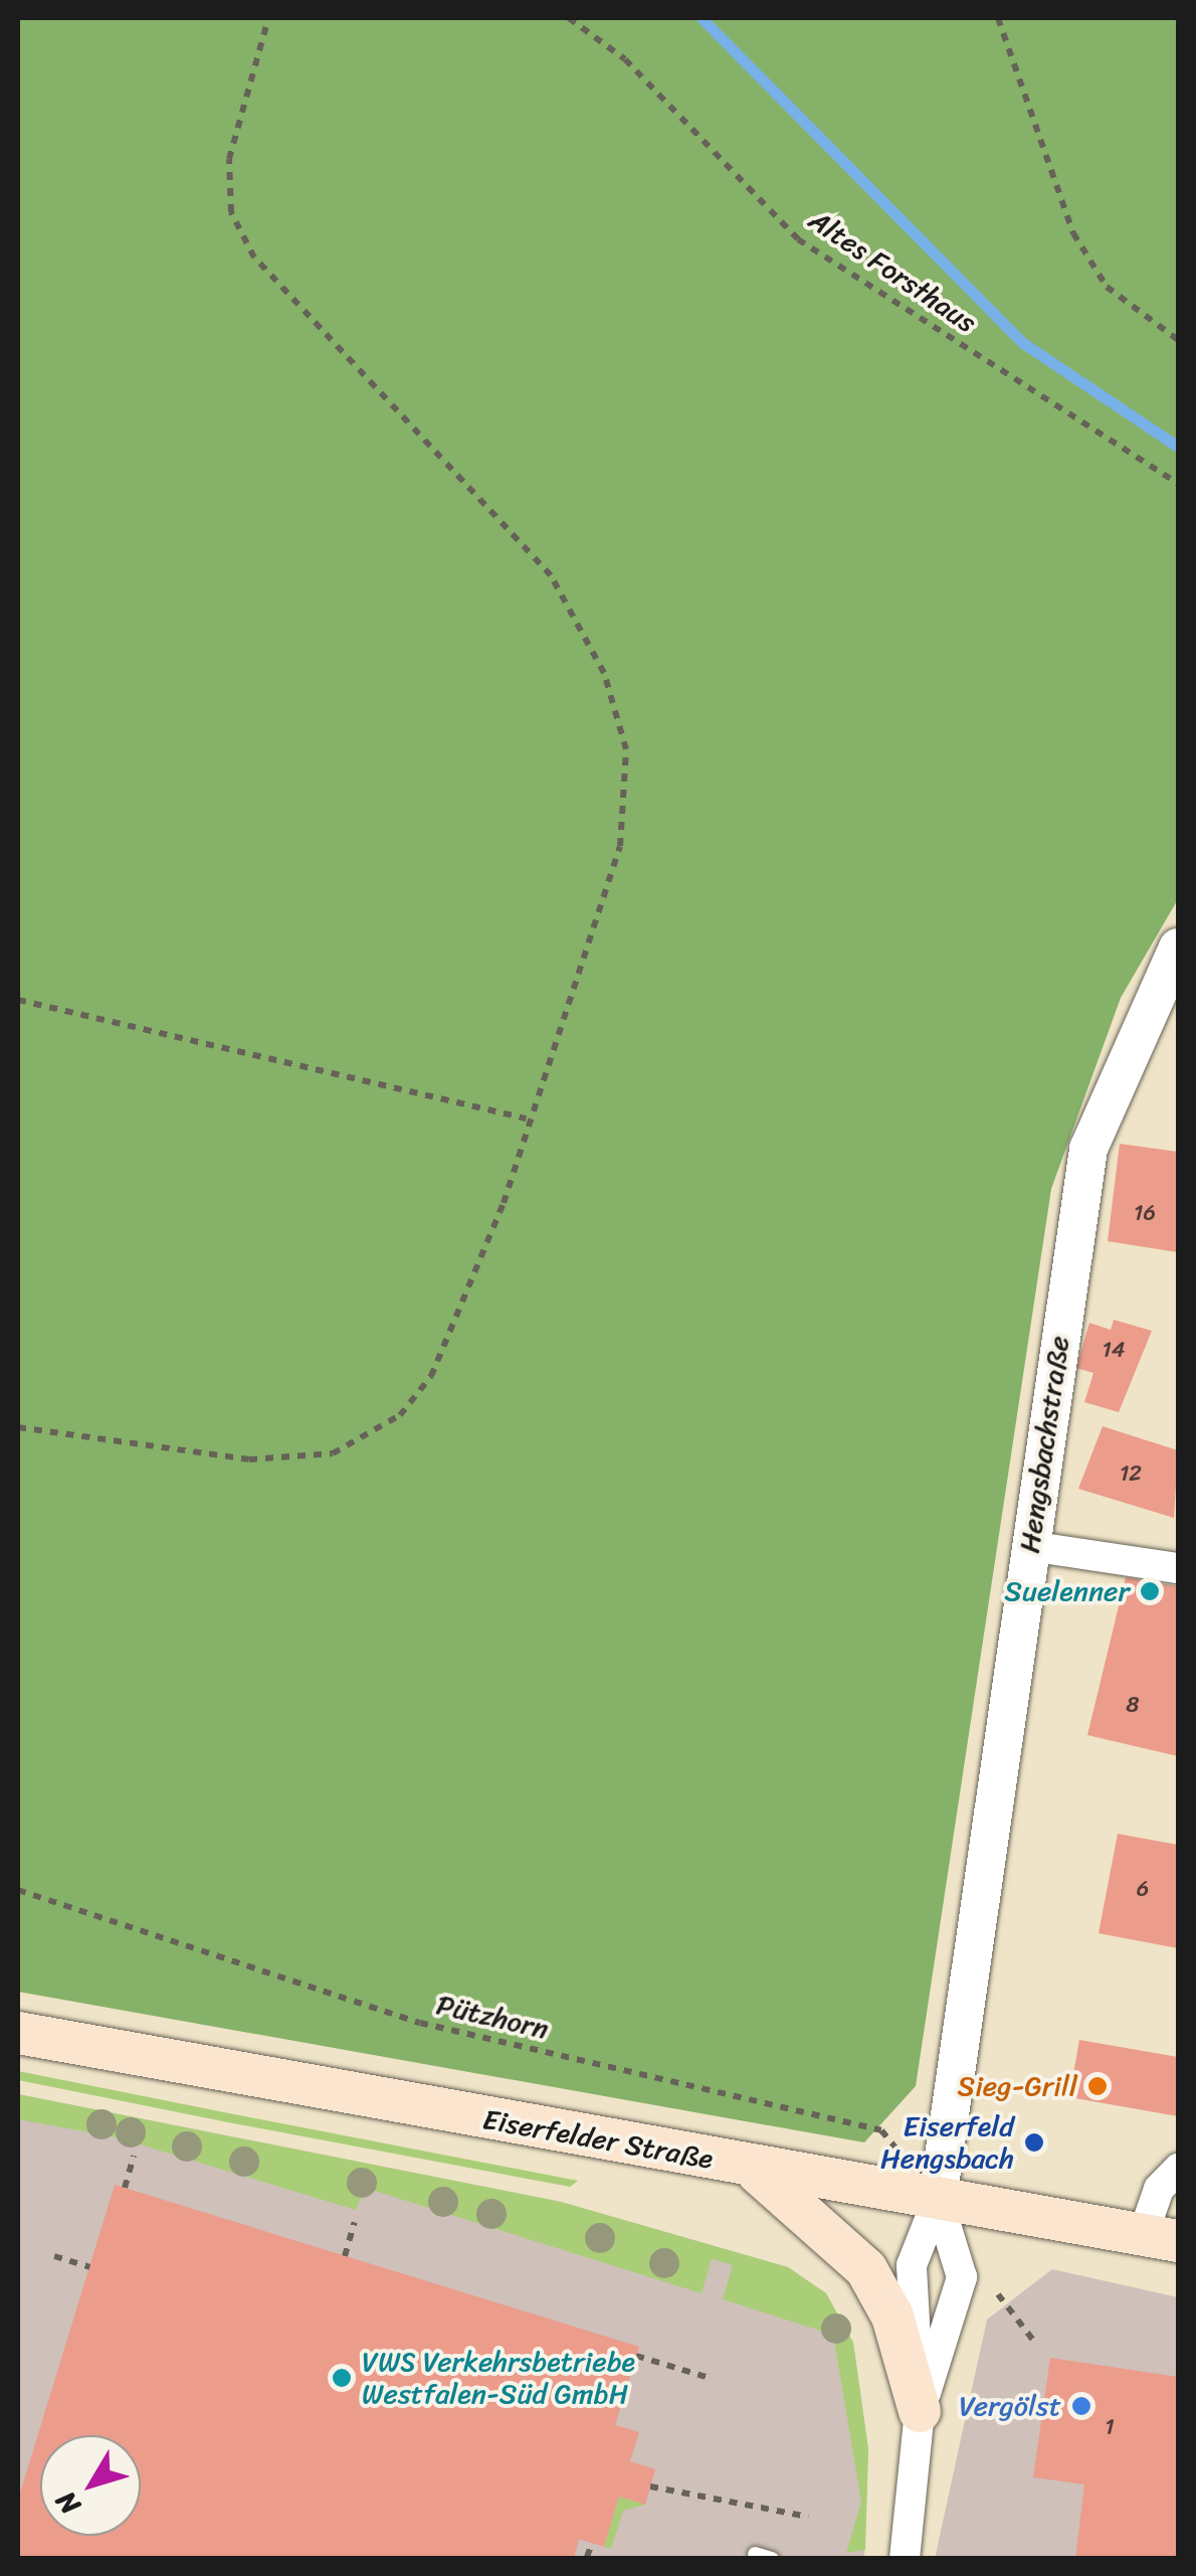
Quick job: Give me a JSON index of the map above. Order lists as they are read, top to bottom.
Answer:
{
  "streets": {
    "main road": ["Eiserfelder Straße"],
    "street": ["Hengsbachstraße"],
    "path": ["Altes Forsthaus", "Pützhorn"]
  },
  "crossings": [
    ["Hengsbachstraße", "Pützhorn"],
    ["Hengsbachstraße", "Eiserfelder Straße"],
    ["Pützhorn", "Eiserfelder Straße"]
  ],
  "places": [
    "Suelenner",
    "Sieg-Grill",
    "Eiserfeld Hengsbach",
    "VWS Verkehrsbetriebe Westfalen-Süd GmbH",
    "Vergölst"
  ],
  "house_numbers": [
    "16",
    "14",
    "12",
    "8",
    "6",
    "1"
  ],
  "north": "bottom left"
}
